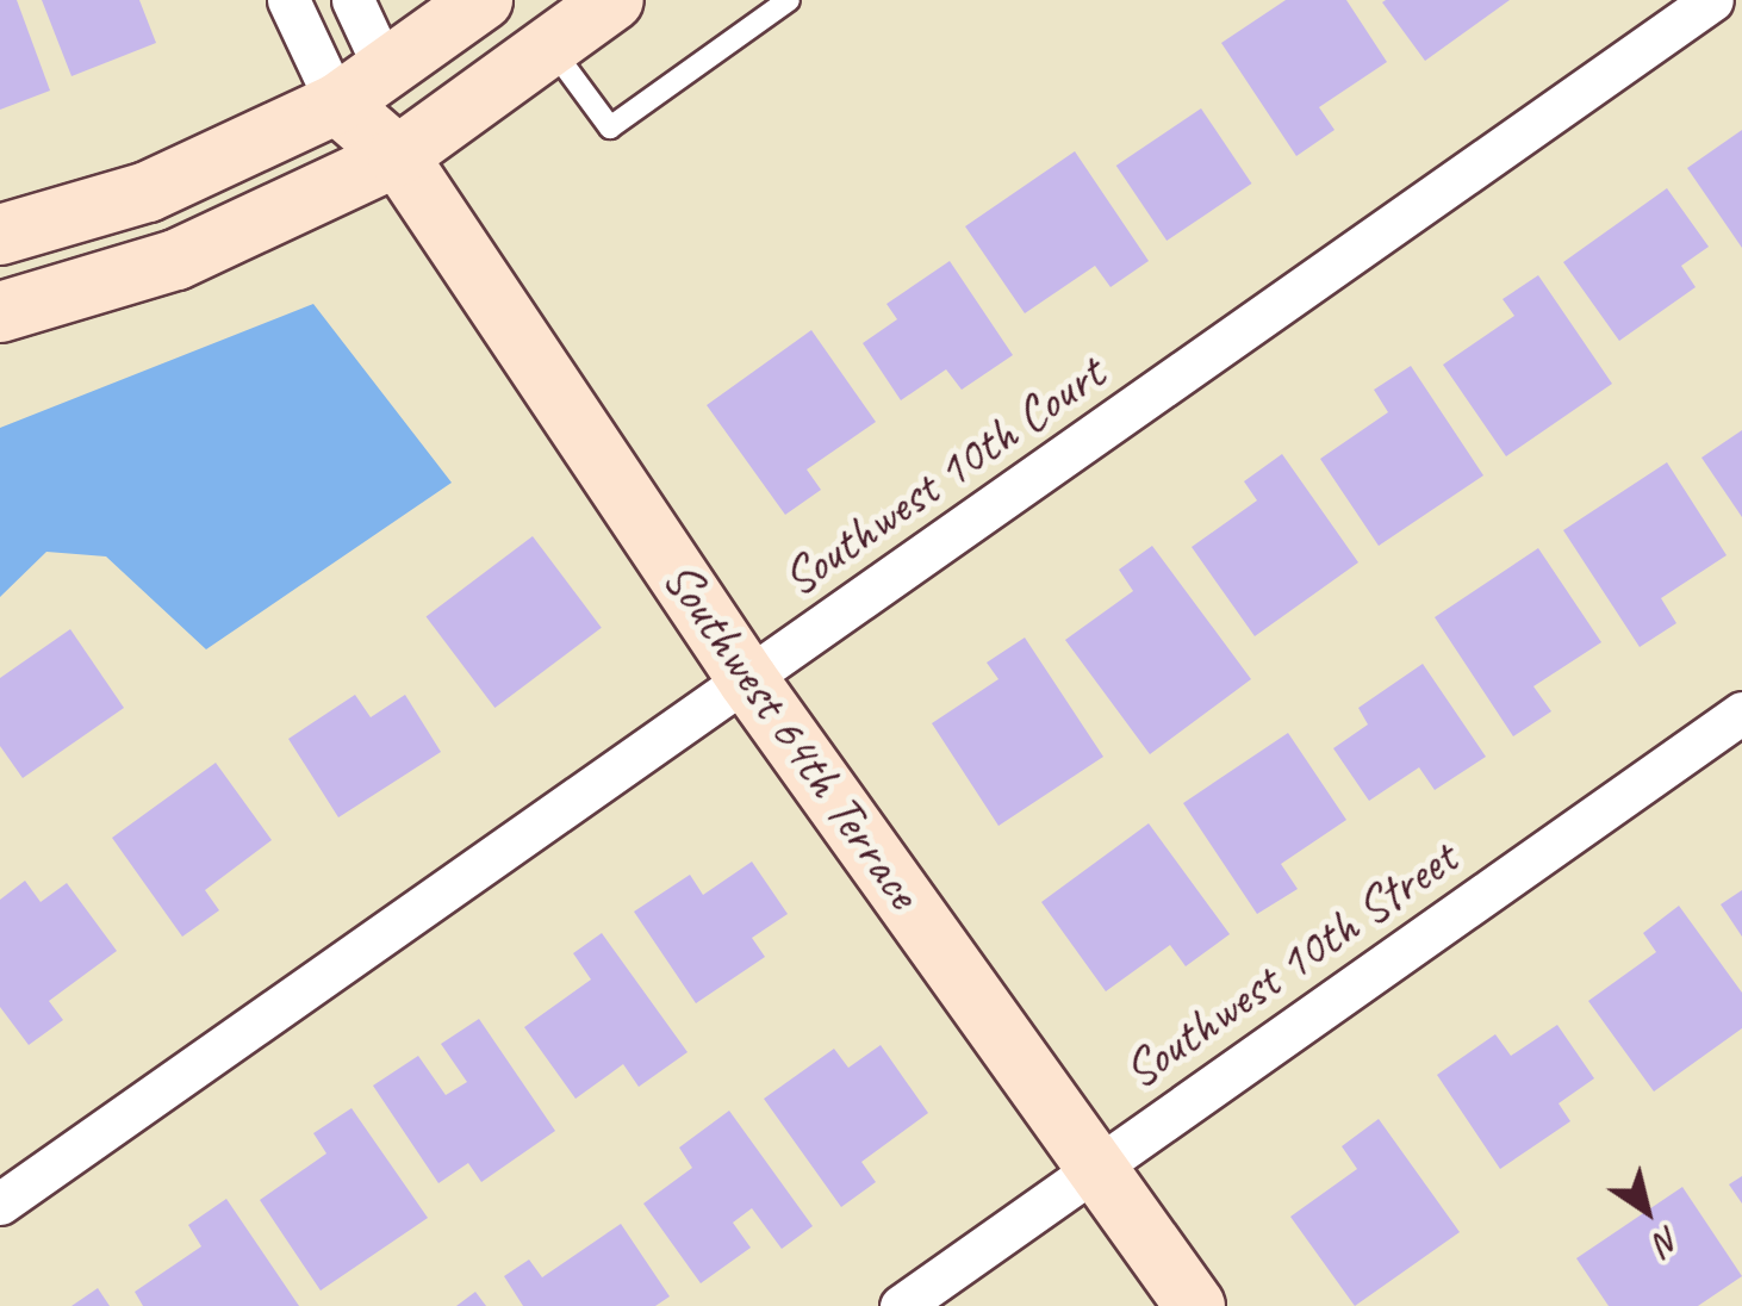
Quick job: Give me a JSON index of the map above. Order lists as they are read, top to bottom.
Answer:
{
  "streets": {
    "street": ["Southwest 10th Court", "Southwest 64th Terrace", "Southwest 10th Street"]
  },
  "crossings": [
    ["Southwest 10th Court", "Southwest 64th Terrace"],
    ["Southwest 64th Terrace", "Southwest 10th Street"]
  ],
  "north": "bottom right"
}
